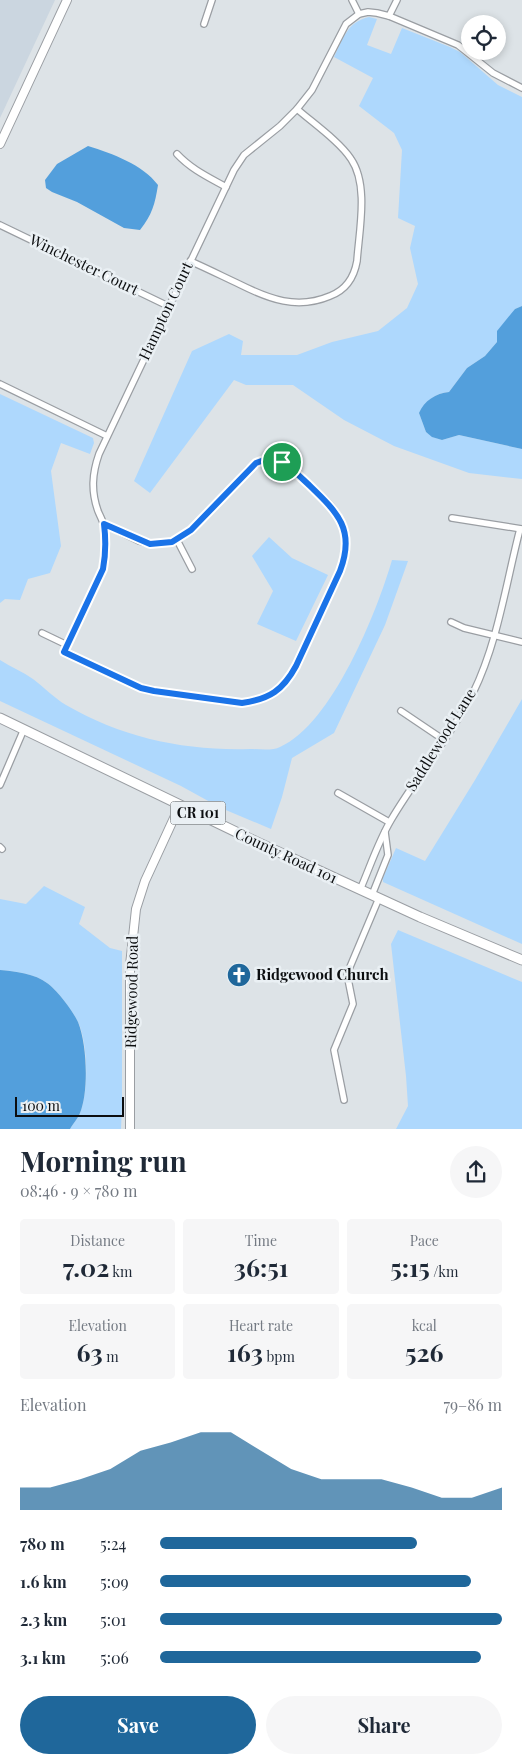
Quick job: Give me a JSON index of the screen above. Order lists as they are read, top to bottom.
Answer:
{
  "streets": {
    "main road": ["CR 101", "County Road 101"],
    "street": [
      "Winchester Court",
      "Hampton Court",
      "Saddlewood Lane",
      "Ridgewood Road"
    ]
  },
  "crossings": [
    ["Winchester Court", "Hampton Court"],
    ["Saddlewood Lane", "County Road 101"],
    ["County Road 101", "Ridgewood Road"]
  ],
  "places": {
    "church": ["Ridgewood Church"]
  },
  "scale_bar": "100 m",
  "page": {
    "scale": "100 m",
    "heading": ["Morning run", "08:46 · 9 × 780 m"],
    "stats": [
      ["Distance", "7.02 km"],
      ["Time", "36:51"],
      ["Pace", "5:15 /km"],
      ["Elevation", "63 m"],
      ["Heart rate", "163 bpm"],
      ["kcal", "526"]
    ],
    "chart": ["Elevation", "79–86 m"],
    "list": [
      {
        "name": "780 m",
        "note": "5:24"
      },
      {
        "name": "1.6 km",
        "note": "5:09"
      },
      {
        "name": "2.3 km",
        "note": "5:01"
      },
      {
        "name": "3.1 km",
        "note": "5:06"
      }
    ],
    "buttons": ["Save", "Share"]
  }
}
